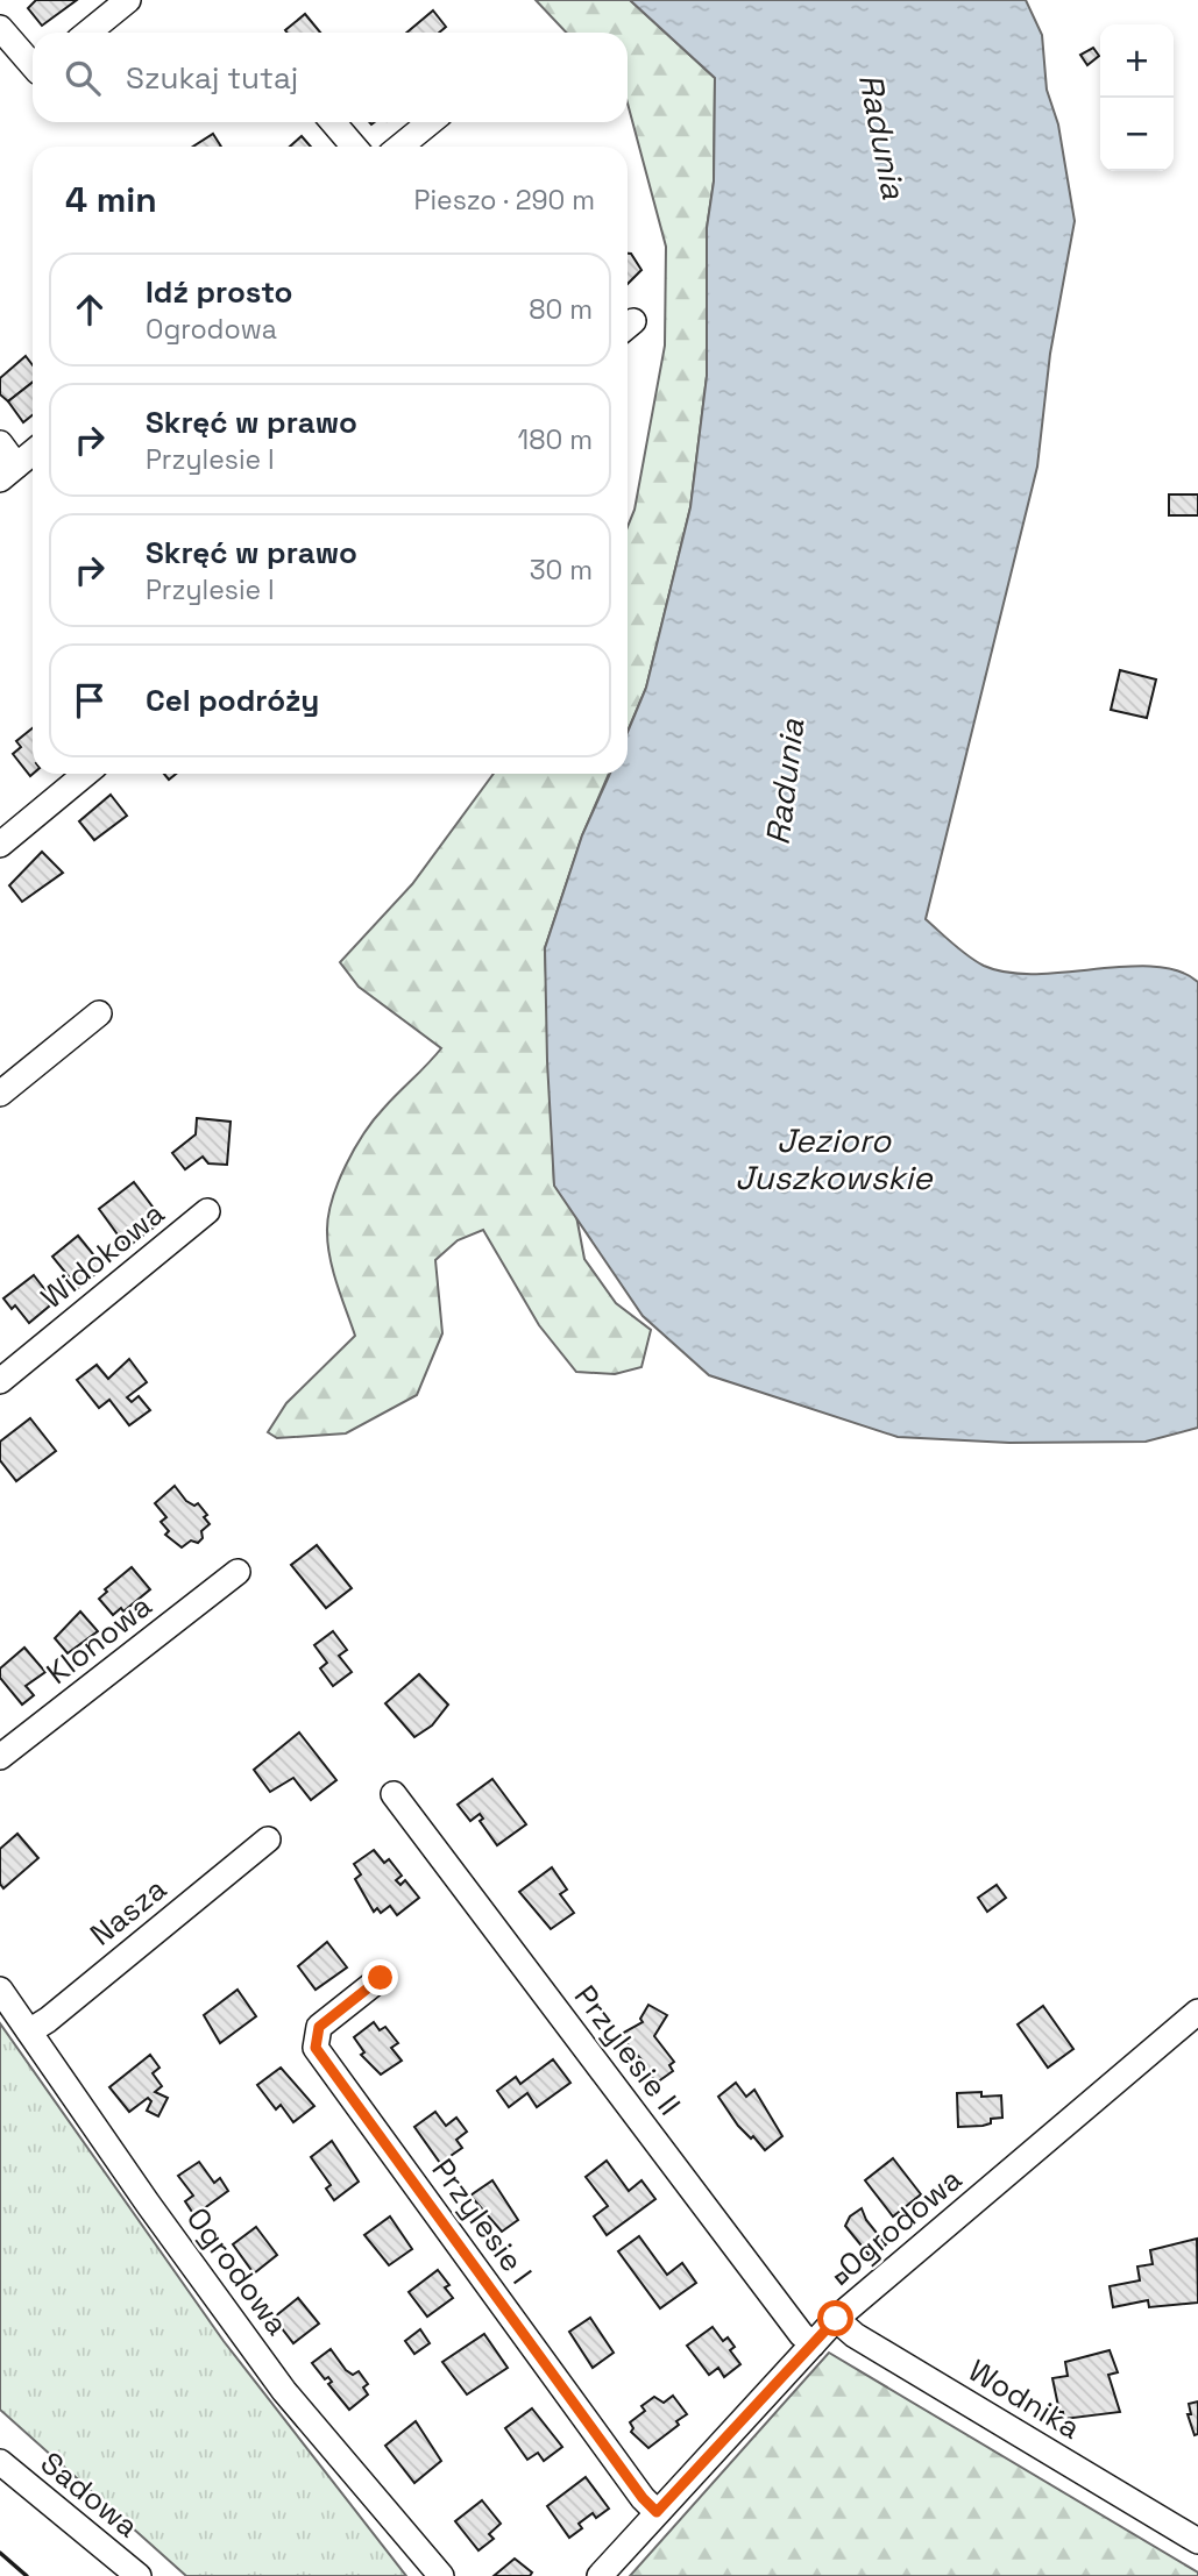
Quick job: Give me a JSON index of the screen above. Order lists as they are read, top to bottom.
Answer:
{
  "streets": {
    "street": [
      "Widokowa",
      "Klonowa",
      "Nasza",
      "Przylesie II",
      "Przylesie I",
      "Ogrodowa",
      "Wodnika",
      "Sadowa"
    ]
  },
  "crossings": [
    ["Nasza", "Ogrodowa"],
    ["Przylesie II", "Ogrodowa"],
    ["Przylesie I", "Ogrodowa"],
    ["Ogrodowa", "Wodnika"]
  ],
  "water": ["Radunia", "Jezioro Juszkowskie"],
  "page": {
    "map_buttons": ["+", "−"],
    "search": "Szukaj tutaj",
    "heading": ["4 min", "Pieszo · 290 m"],
    "list": [
      ["Idź prosto", "Ogrodowa", "80 m"],
      ["Skręć w prawo", "Przylesie I", "180 m"],
      ["Skręć w prawo", "Przylesie I", "30 m"],
      "Cel podróży"
    ]
  }
}
